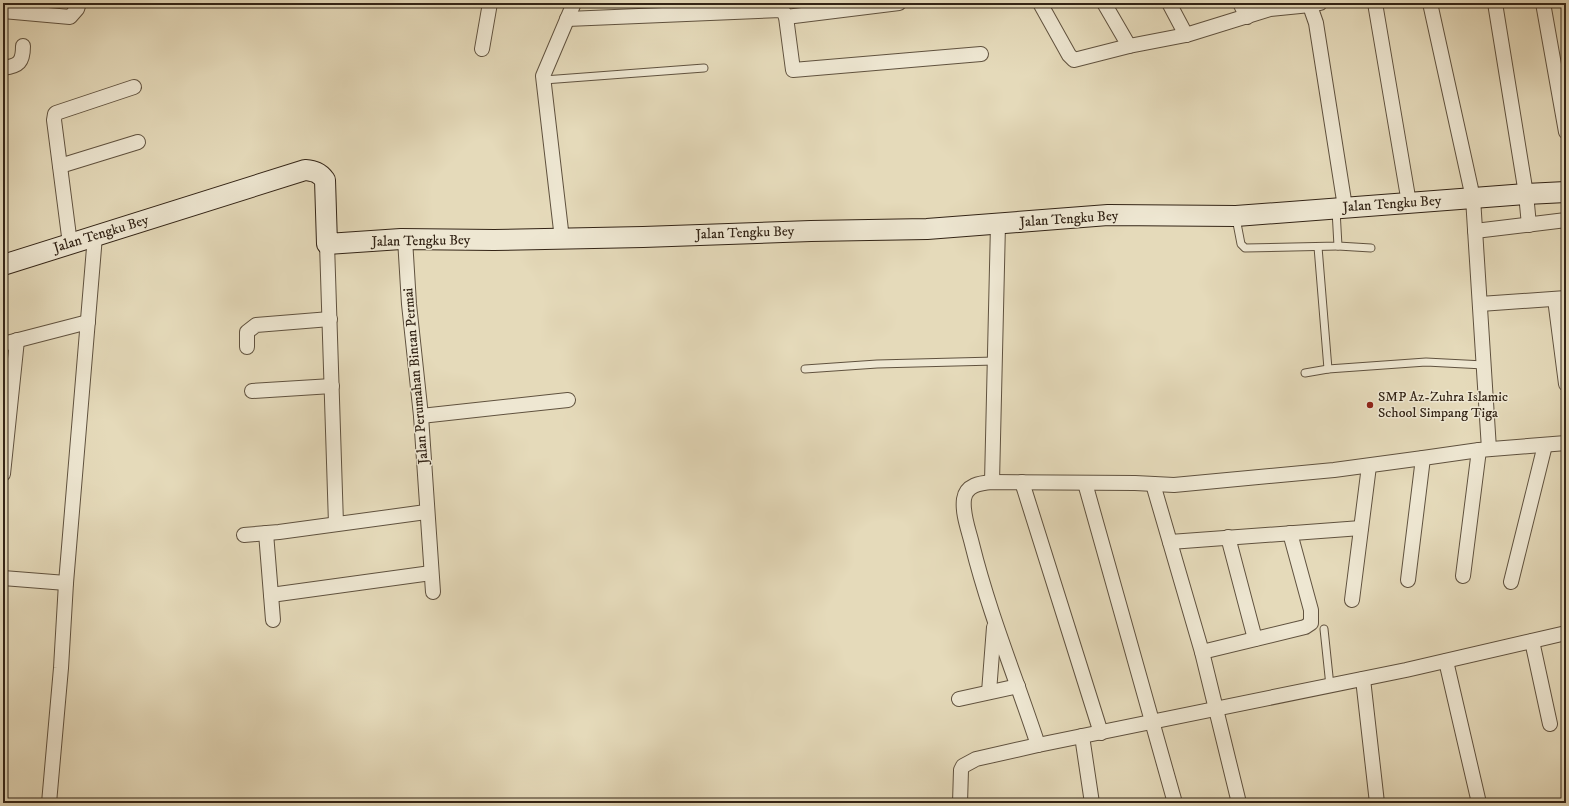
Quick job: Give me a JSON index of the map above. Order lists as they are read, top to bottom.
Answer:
{
  "streets": {
    "main road": ["Jalan Tengku Bey"],
    "street": ["Jalan Perumahan Bintan Permai"]
  },
  "crossings": [
    ["Jalan Tengku Bey", "Jalan Perumahan Bintan Permai"]
  ],
  "places": ["SMP Az-Zuhra Islamic School Simpang Tiga"]
}
